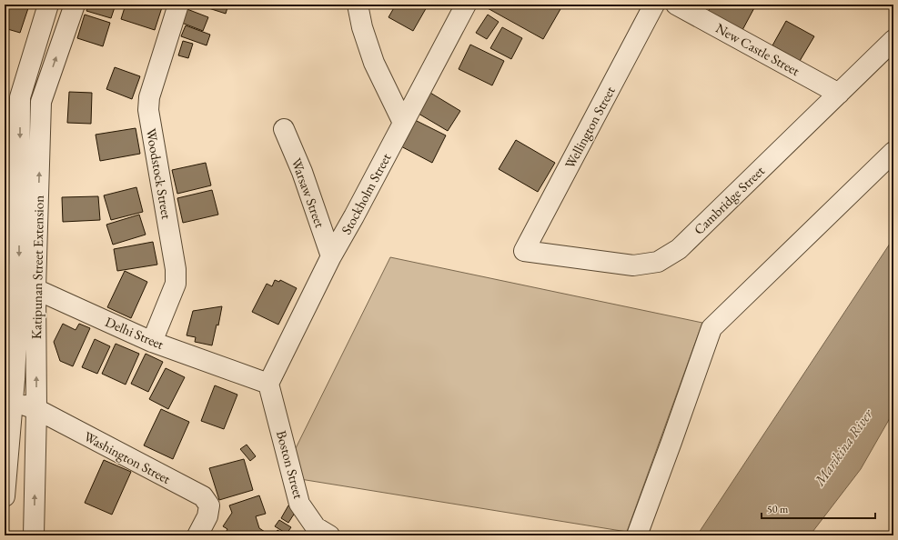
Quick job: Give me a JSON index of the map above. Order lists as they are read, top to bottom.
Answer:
{
  "streets": {
    "street": [
      "New Castle Street",
      "Wellington Street",
      "Woodstock Street",
      "Warsaw Street",
      "Stockholm Street",
      "Cambridge Street",
      "Katipunan Street Extension",
      "Delhi Street",
      "Washington Street",
      "Boston Street"
    ]
  },
  "crossings": [
    ["New Castle Street", "Cambridge Street"],
    ["Wellington Street", "Cambridge Street"],
    ["Woodstock Street", "Delhi Street"],
    ["Warsaw Street", "Stockholm Street"],
    ["Stockholm Street", "Delhi Street"],
    ["Stockholm Street", "Boston Street"],
    ["Katipunan Street Extension", "Delhi Street"],
    ["Katipunan Street Extension", "Washington Street"],
    ["Delhi Street", "Boston Street"]
  ],
  "water": ["Marikina River"],
  "scale_bar": "50 m"
}
